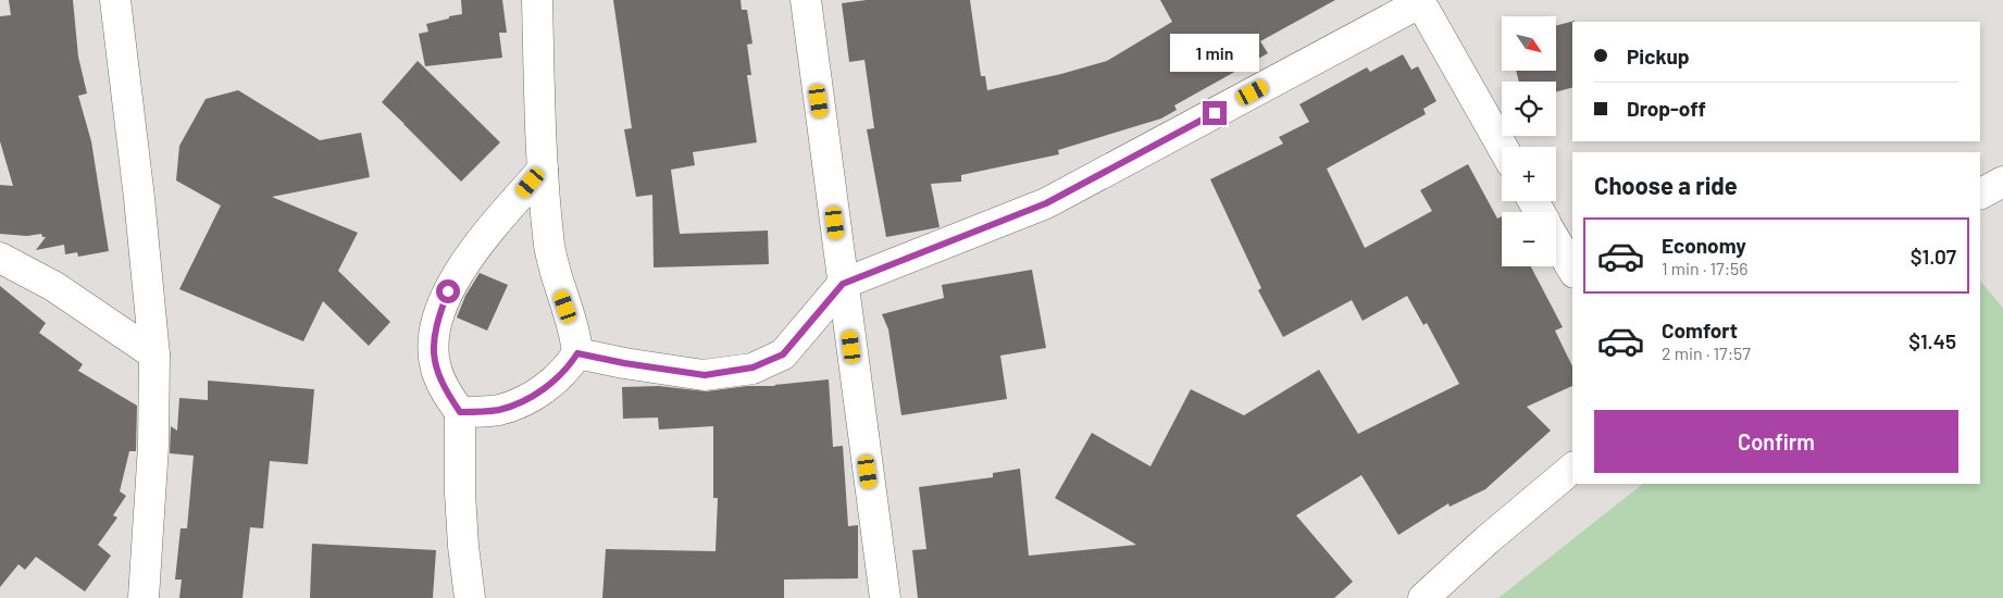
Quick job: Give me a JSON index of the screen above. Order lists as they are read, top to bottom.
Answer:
{
  "north": "bottom right",
  "page": {
    "map_buttons": ["+", "−"],
    "banner": ["Pickup", "Drop-off"],
    "bubble": "1 min",
    "heading": "Choose a ride",
    "list": [
      {
        "name": "Economy",
        "note": "1 min · 17:56",
        "value": "$1.07"
      },
      {
        "name": "Comfort",
        "note": "2 min · 17:57",
        "value": "$1.45"
      }
    ],
    "buttons": "Confirm"
  }
}
